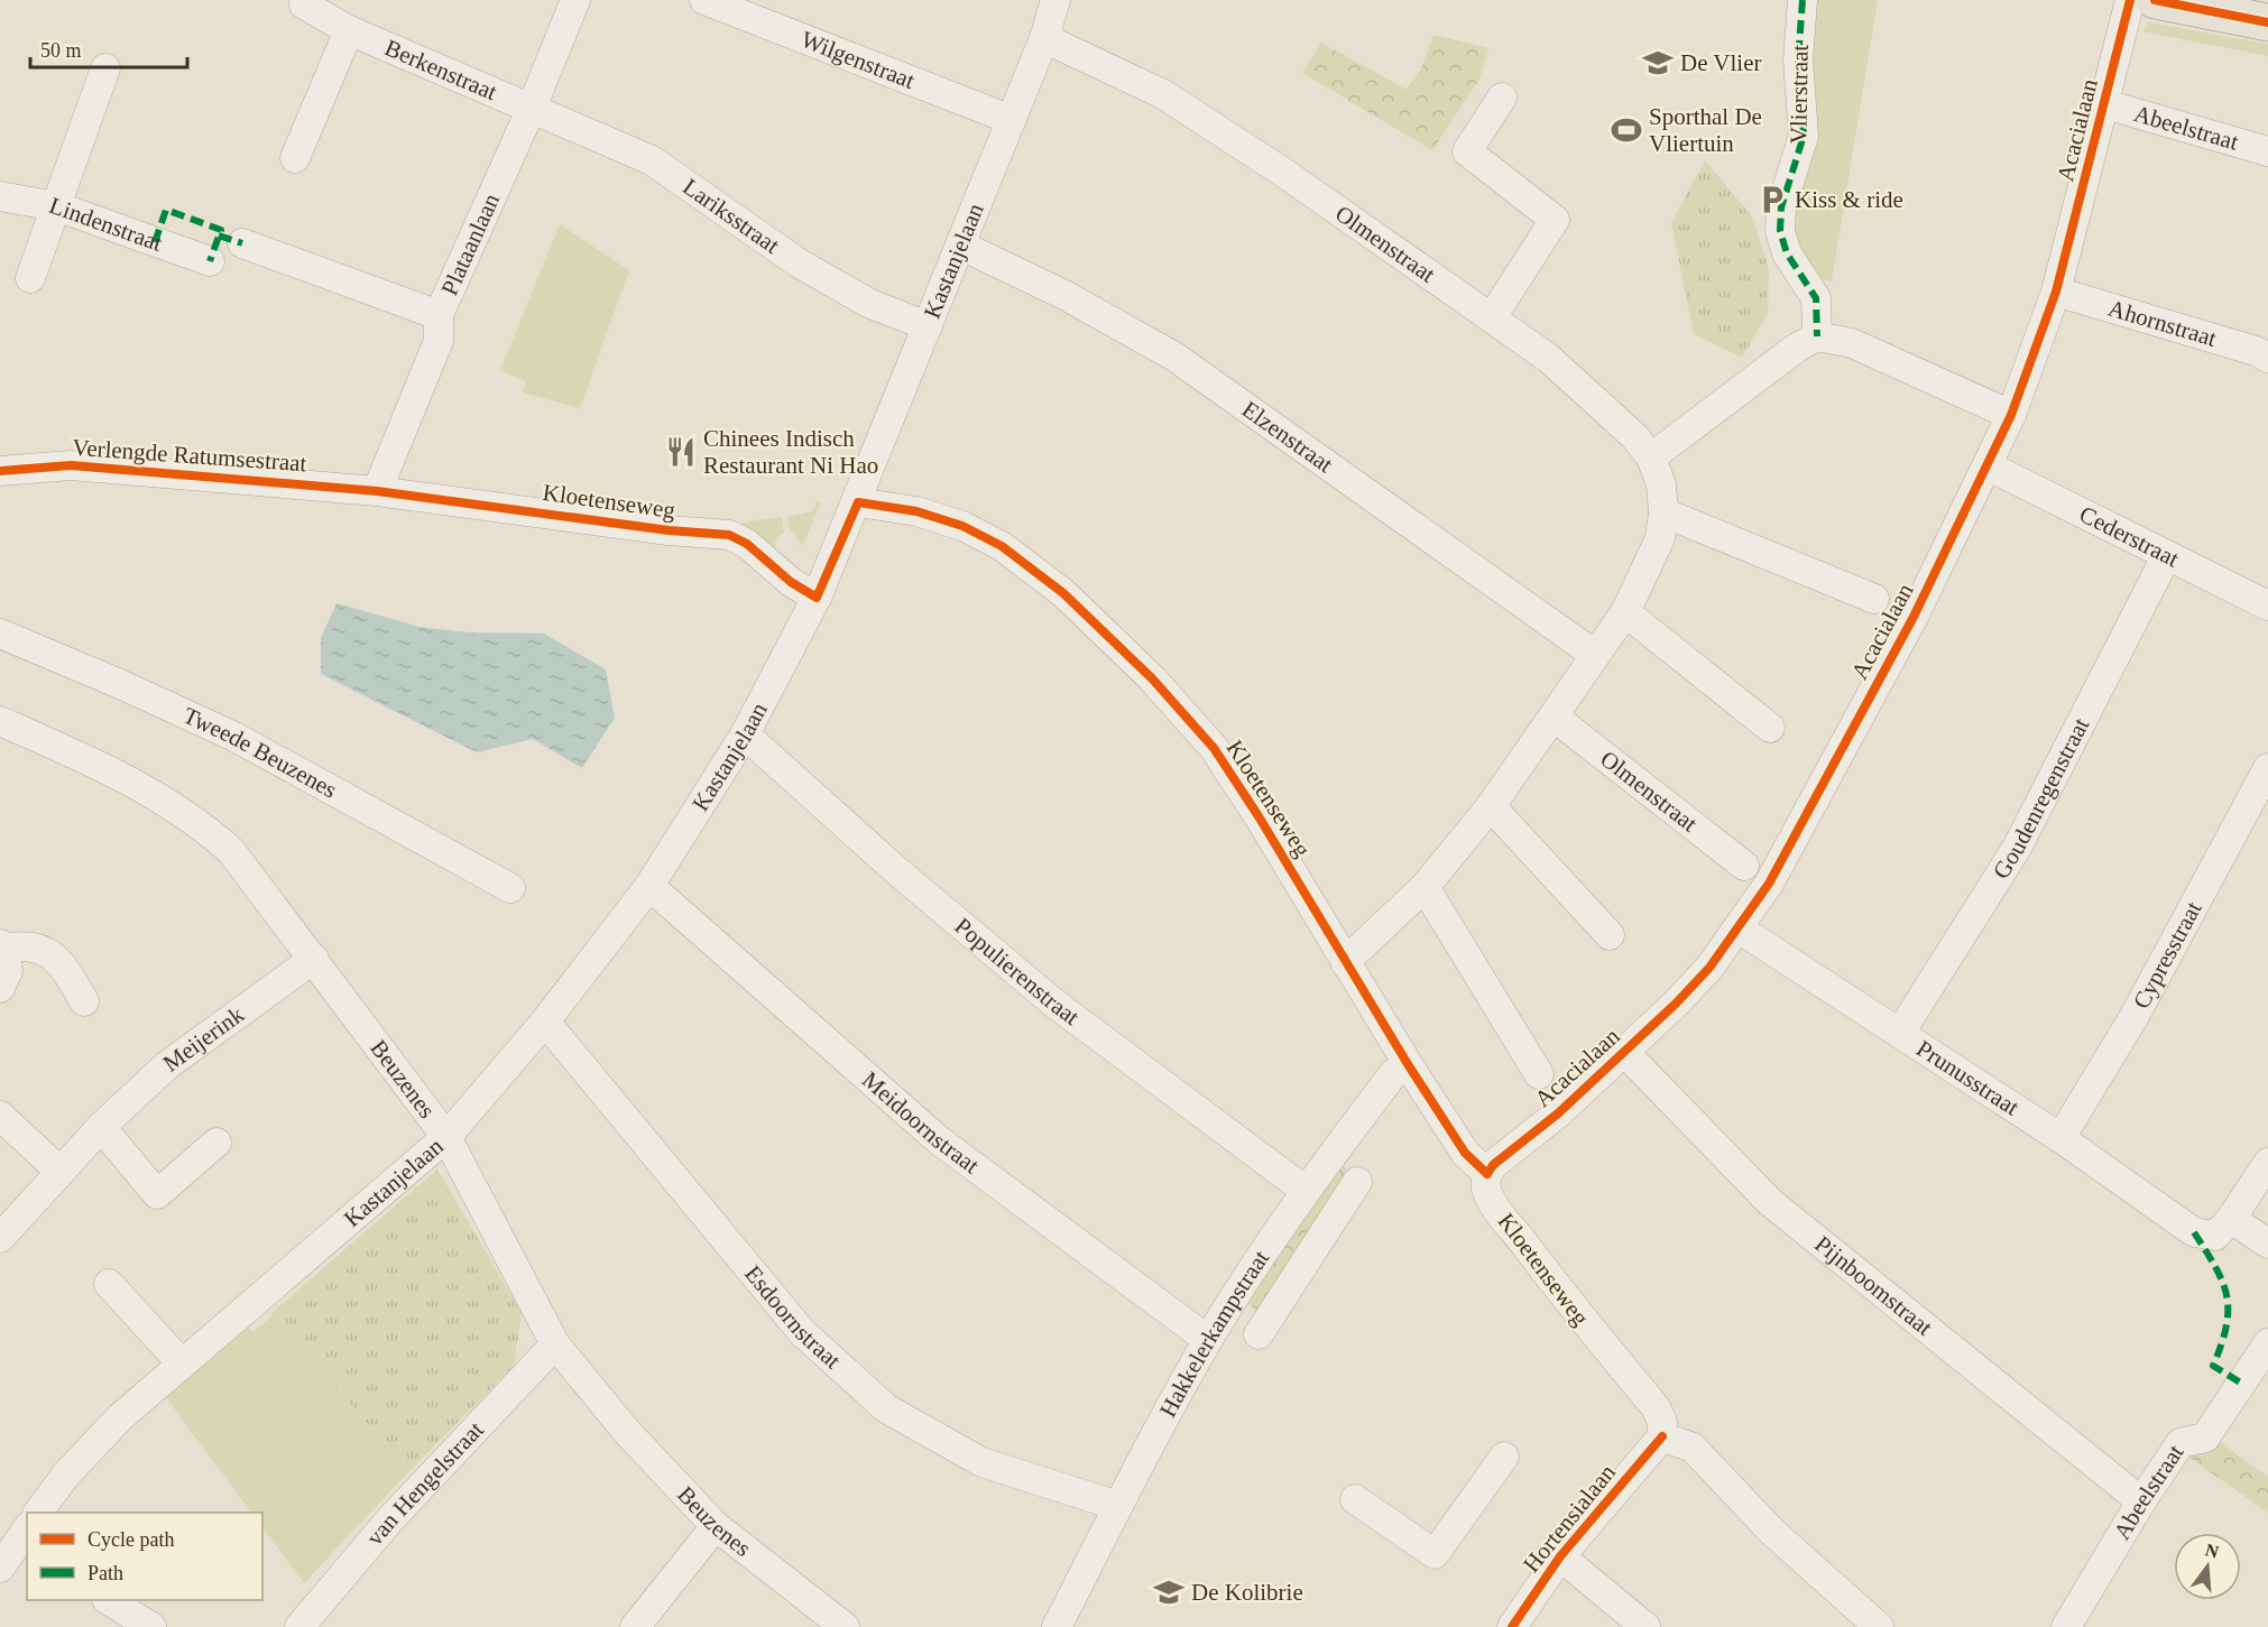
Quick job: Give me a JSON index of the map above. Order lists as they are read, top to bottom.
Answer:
{
  "streets": {
    "street": [
      "Wilgenstraat",
      "Berkenstraat",
      "Vlierstraat",
      "Abeelstraat",
      "Acacialaan",
      "Lariksstraat",
      "Lindenstraat",
      "Olmenstraat",
      "Plataanlaan",
      "Kastanjelaan",
      "Ahornstraat",
      "Elzenstraat",
      "Verlengde Ratumsestraat",
      "Kloetenseweg",
      "Cederstraat",
      "Tweede Beuzenes",
      "Goudenregenstraat",
      "Cypresstraat",
      "Populierenstraat",
      "Meijerink",
      "Prunusstraat",
      "Beuzenes",
      "Meidoornstraat",
      "Pijnboomstraat",
      "Esdoornstraat",
      "Hakkelerkampstraat",
      "van Hengelstraat",
      "Hortensialaan"
    ]
  },
  "crossings": [
    ["Wilgenstraat", "Kastanjelaan"],
    ["Berkenstraat", "Lariksstraat"],
    ["Berkenstraat", "Plataanlaan"],
    ["Abeelstraat", "Acacialaan"],
    ["Abeelstraat", "Pijnboomstraat"],
    ["Acacialaan", "Ahornstraat"],
    ["Acacialaan", "Kloetenseweg"],
    ["Acacialaan", "Cederstraat"],
    ["Acacialaan", "Prunusstraat"],
    ["Acacialaan", "Pijnboomstraat"],
    ["Lariksstraat", "Plataanlaan"],
    ["Lariksstraat", "Kastanjelaan"],
    ["Olmenstraat", "Kastanjelaan"],
    ["Olmenstraat", "Elzenstraat"],
    ["Olmenstraat", "Kloetenseweg"],
    ["Plataanlaan", "Verlengde Ratumsestraat"],
    ["Plataanlaan", "Kloetenseweg"],
    ["Kastanjelaan", "Elzenstraat"],
    ["Kastanjelaan", "Kloetenseweg"],
    ["Kastanjelaan", "Populierenstraat"],
    ["Kastanjelaan", "Beuzenes"],
    ["Kastanjelaan", "Meidoornstraat"],
    ["Kastanjelaan", "Esdoornstraat"],
    ["Verlengde Ratumsestraat", "Kloetenseweg"],
    ["Kloetenseweg", "Hakkelerkampstraat"],
    ["Kloetenseweg", "Hortensialaan"],
    ["Cederstraat", "Goudenregenstraat"],
    ["Goudenregenstraat", "Prunusstraat"],
    ["Cypresstraat", "Prunusstraat"],
    ["Populierenstraat", "Hakkelerkampstraat"],
    ["Meijerink", "Beuzenes"],
    ["Beuzenes", "van Hengelstraat"],
    ["Meidoornstraat", "Hakkelerkampstraat"],
    ["Esdoornstraat", "Hakkelerkampstraat"]
  ],
  "places": {
    "school or university": ["De Vlier", "De Kolibrie"],
    "sports": ["Sporthal De Vliertuin"],
    "parking": ["Kiss & ride"],
    "restaurant": ["Chinees Indisch Restaurant Ni Hao"]
  },
  "legend": ["Cycle path", "Path"],
  "scale_bar": "50 m",
  "north": "top"
}
